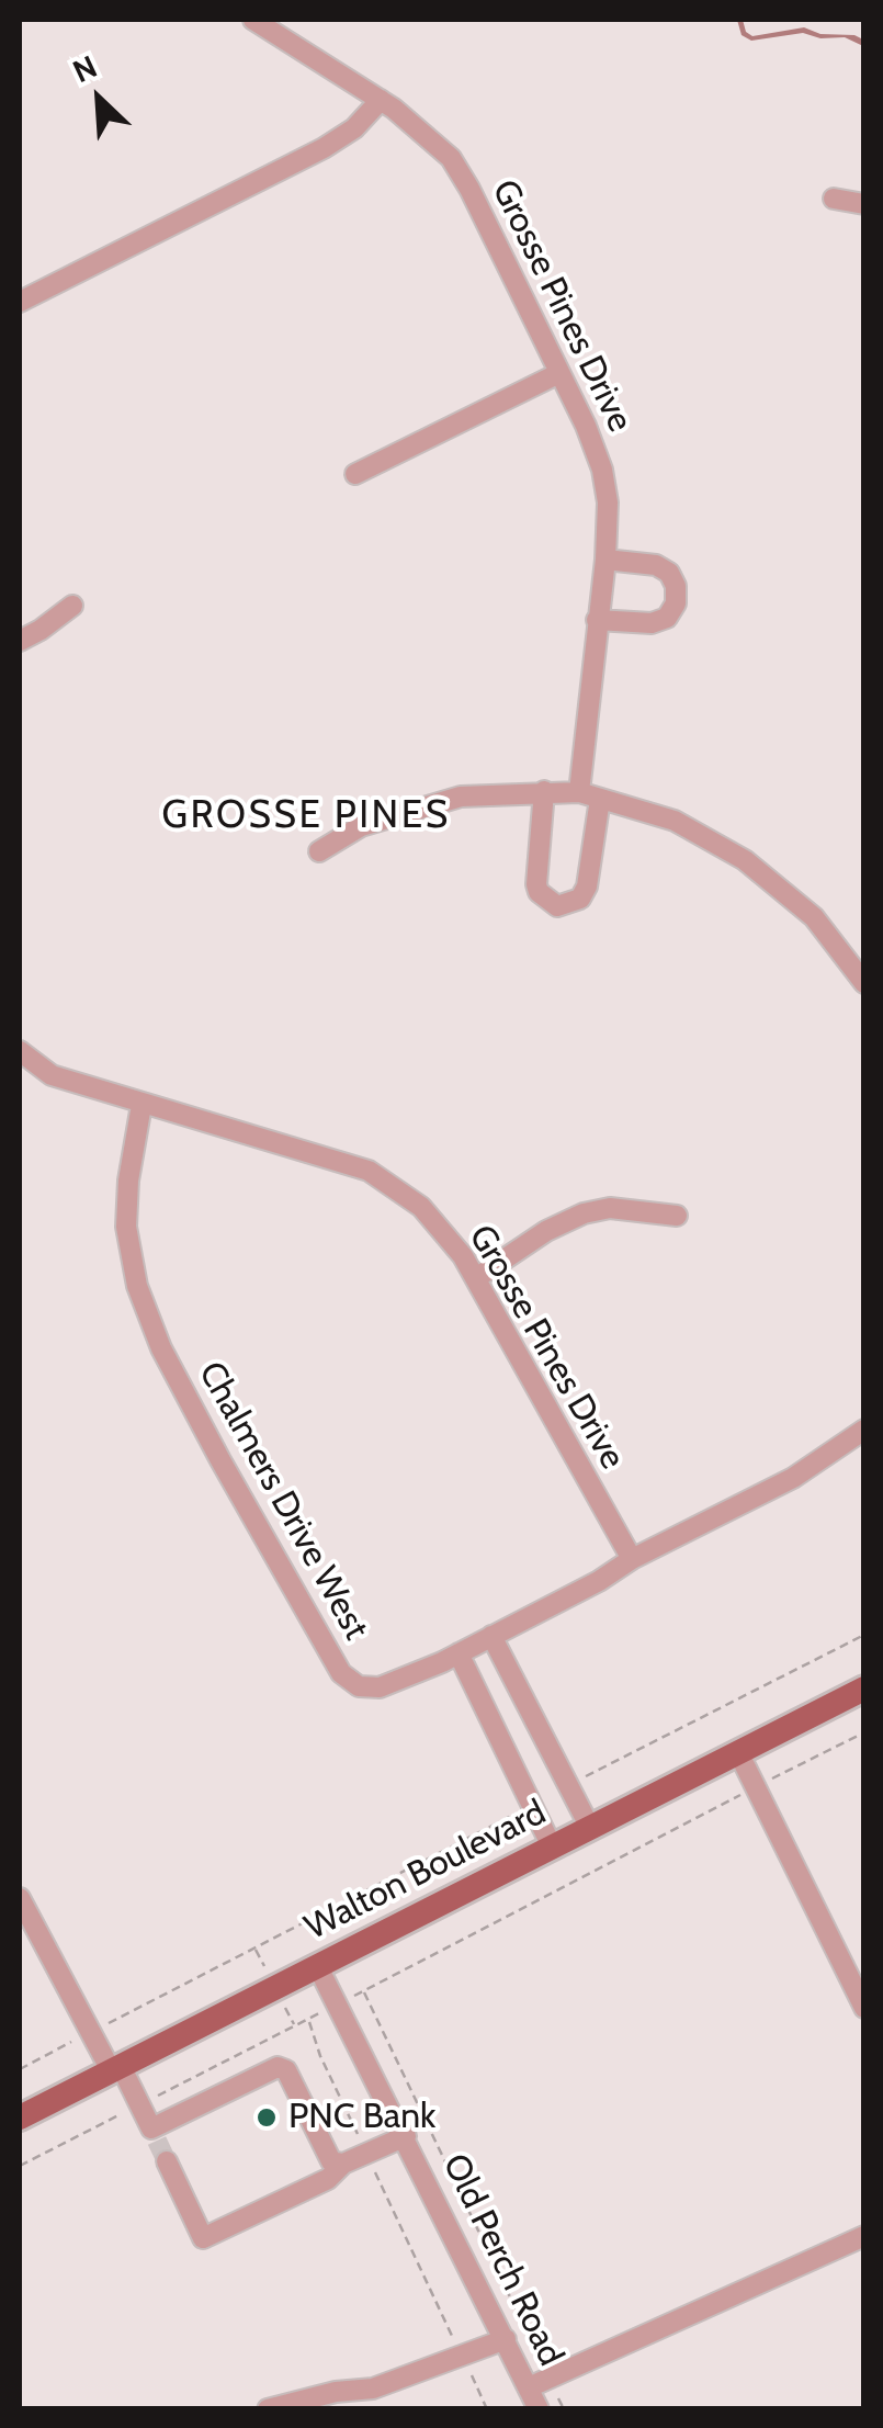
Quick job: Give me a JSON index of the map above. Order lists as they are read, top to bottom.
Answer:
{
  "streets": {
    "main road": ["Walton Boulevard"],
    "street": ["Grosse Pines Drive", "Chalmers Drive West", "Old Perch Road"]
  },
  "crossings": [
    ["Grosse Pines Drive", "Chalmers Drive West"],
    ["Walton Boulevard", "Old Perch Road"]
  ],
  "districts": ["GROSSE PINES"],
  "places": ["PNC Bank"],
  "north": "top left"
}
